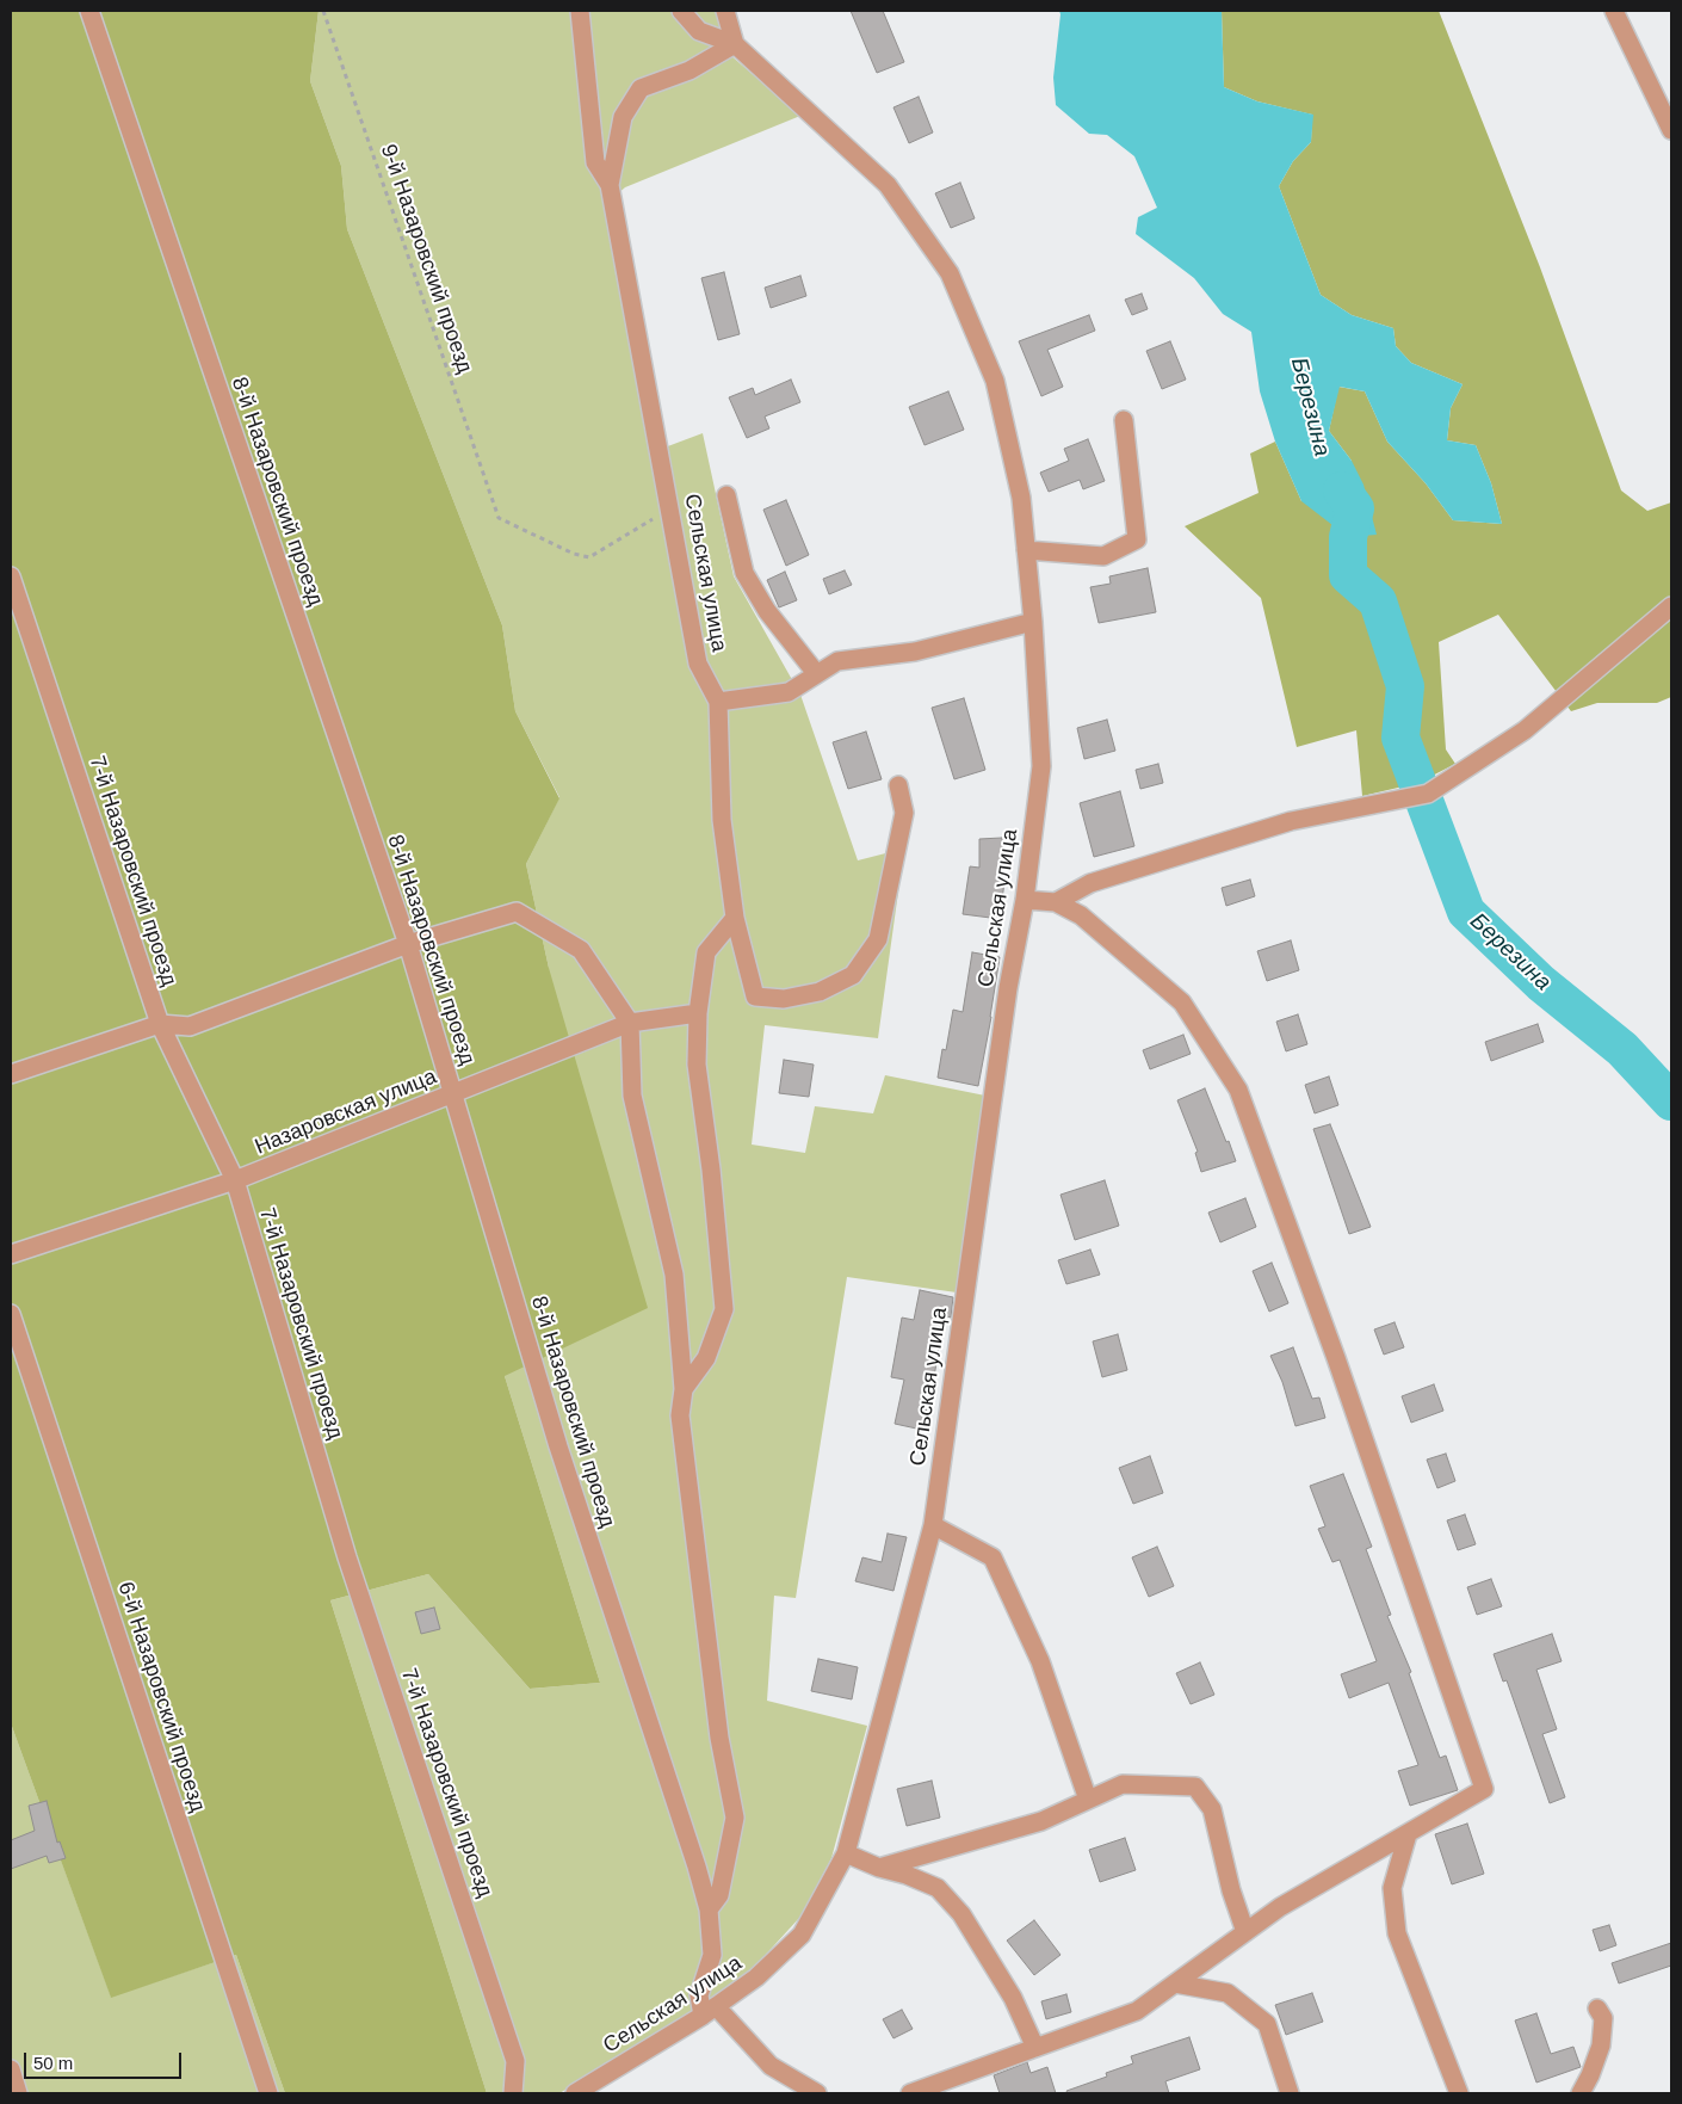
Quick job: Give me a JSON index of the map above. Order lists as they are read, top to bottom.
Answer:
{
  "streets": {
    "street": [
      "8-й Назаровский проезд",
      "Сельская улица",
      "7-й Назаровский проезд",
      "Назаровская улица",
      "6-й Назаровский проезд"
    ],
    "path": ["9-й Назаровский проезд"]
  },
  "crossings": [
    ["9-й Назаровский проезд", "Сельская улица"],
    ["8-й Назаровский проезд", "Сельская улица"],
    ["8-й Назаровский проезд", "Назаровская улица"],
    ["7-й Назаровский проезд", "Назаровская улица"]
  ],
  "water": ["Березина"],
  "scale_bar": "50 m"
}
